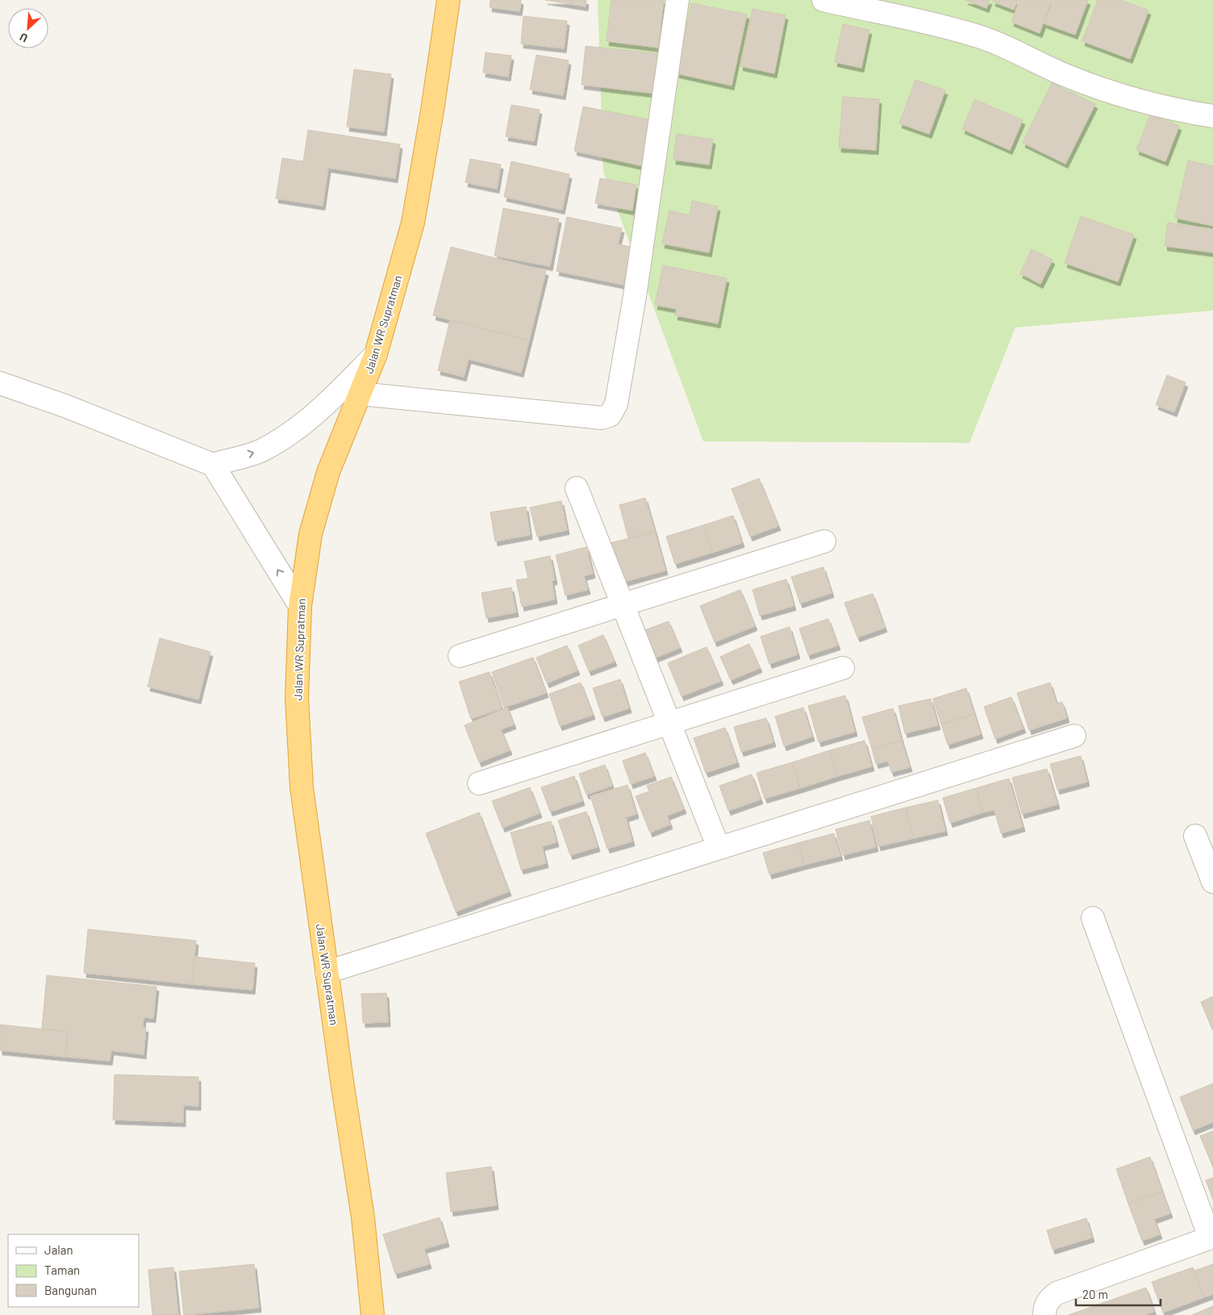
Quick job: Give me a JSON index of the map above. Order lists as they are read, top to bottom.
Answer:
{
  "streets": {
    "highway": ["Jalan WR Supratman"]
  },
  "legend": ["Jalan", "Taman", "Bangunan"],
  "scale_bar": "20 m",
  "north": "bottom left"
}
